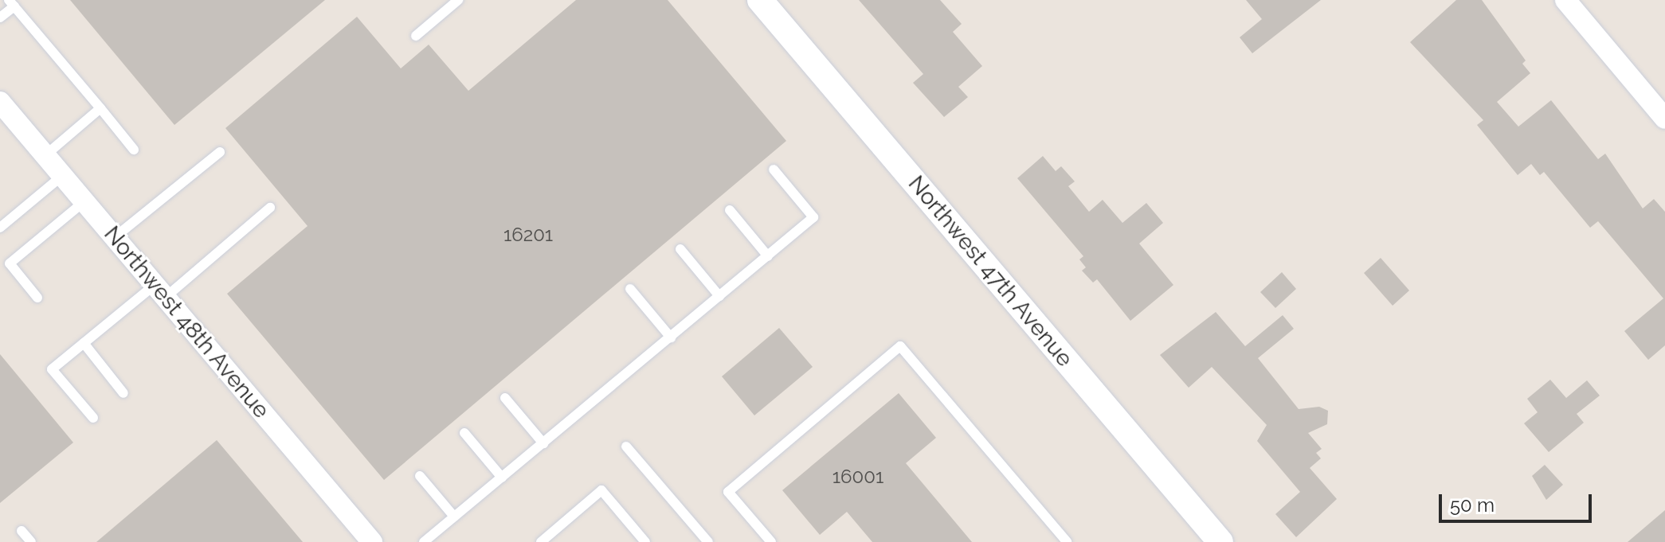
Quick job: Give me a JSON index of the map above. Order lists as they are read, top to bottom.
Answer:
{
  "streets": {
    "street": ["Northwest 47th Avenue", "Northwest 48th Avenue"]
  },
  "house_numbers": ["16201", "16001"],
  "scale_bar": "50 m"
}
